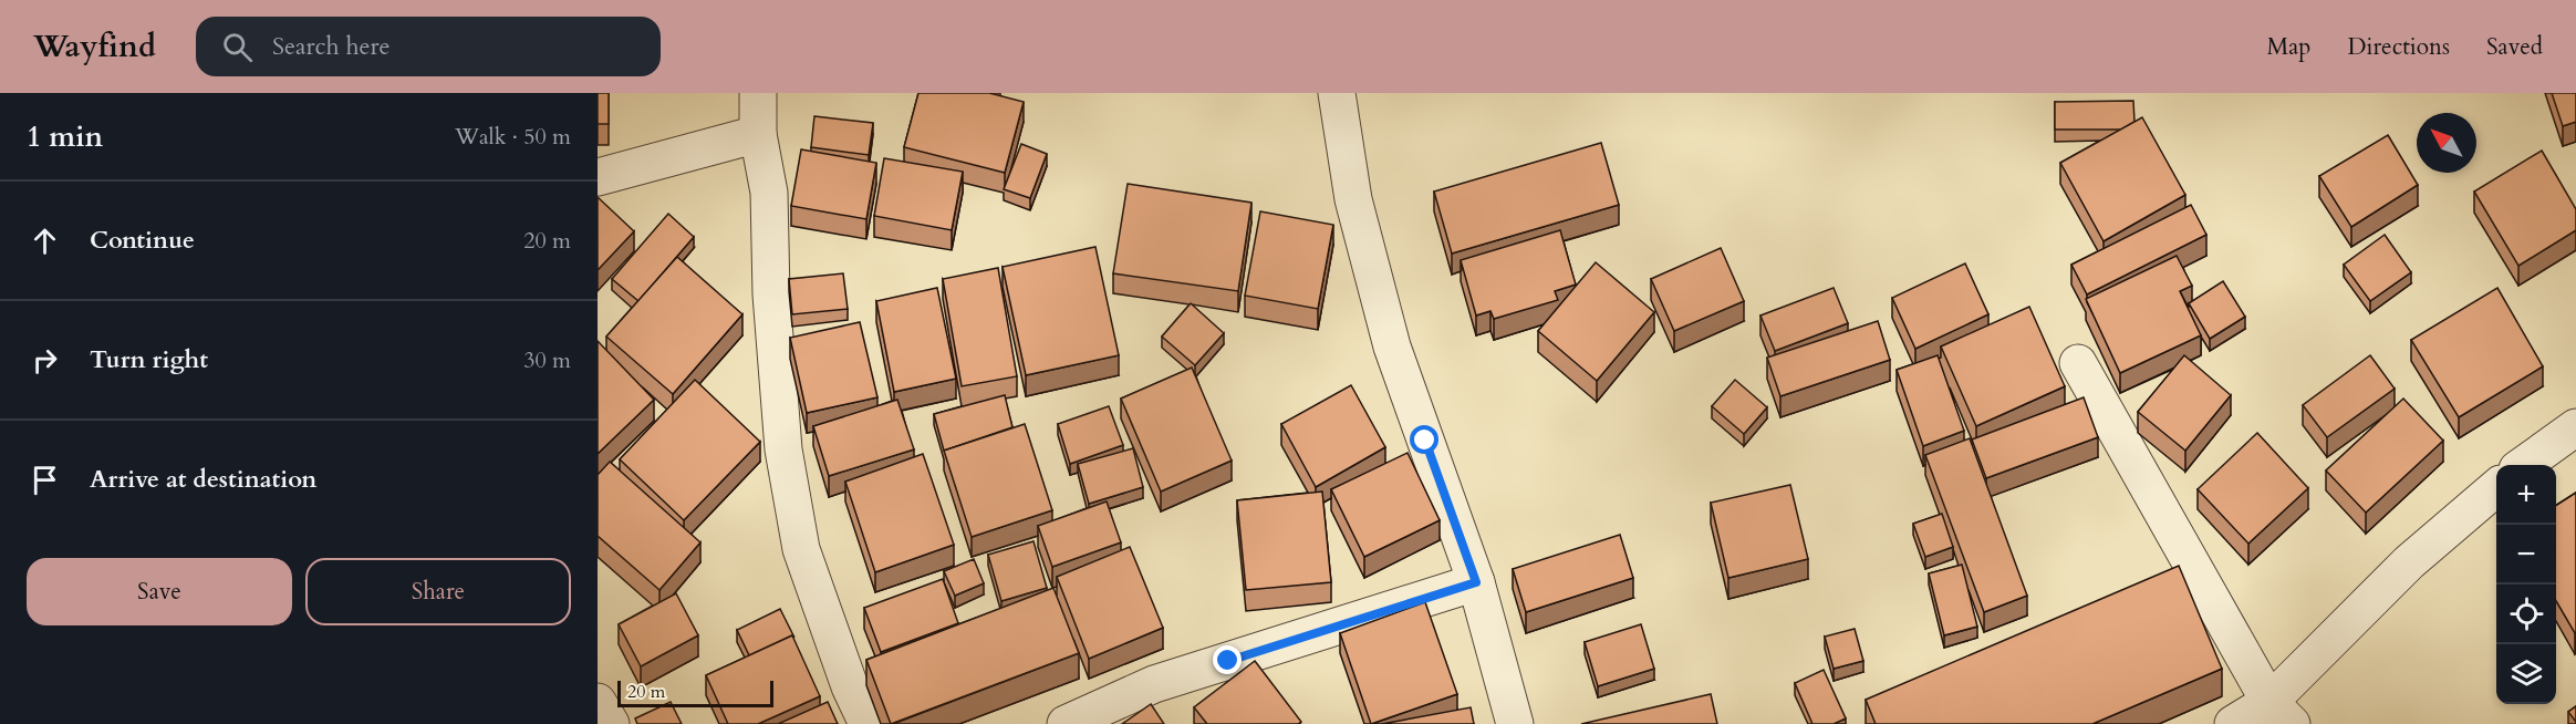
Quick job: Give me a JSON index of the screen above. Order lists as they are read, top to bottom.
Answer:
{
  "scale_bar": "20 m",
  "north": "top left",
  "page": {
    "header": "Wayfind",
    "search": "Search here",
    "nav": ["Map", "Directions", "Saved"],
    "heading": ["1 min", "Walk · 50 m"],
    "list": [
      ["Continue", "20 m"],
      ["Turn right", "30 m"],
      "Arrive at destination"
    ],
    "map_buttons": ["+", "−"],
    "buttons": ["Save", "Share"],
    "scale": "20 m"
  }
}
